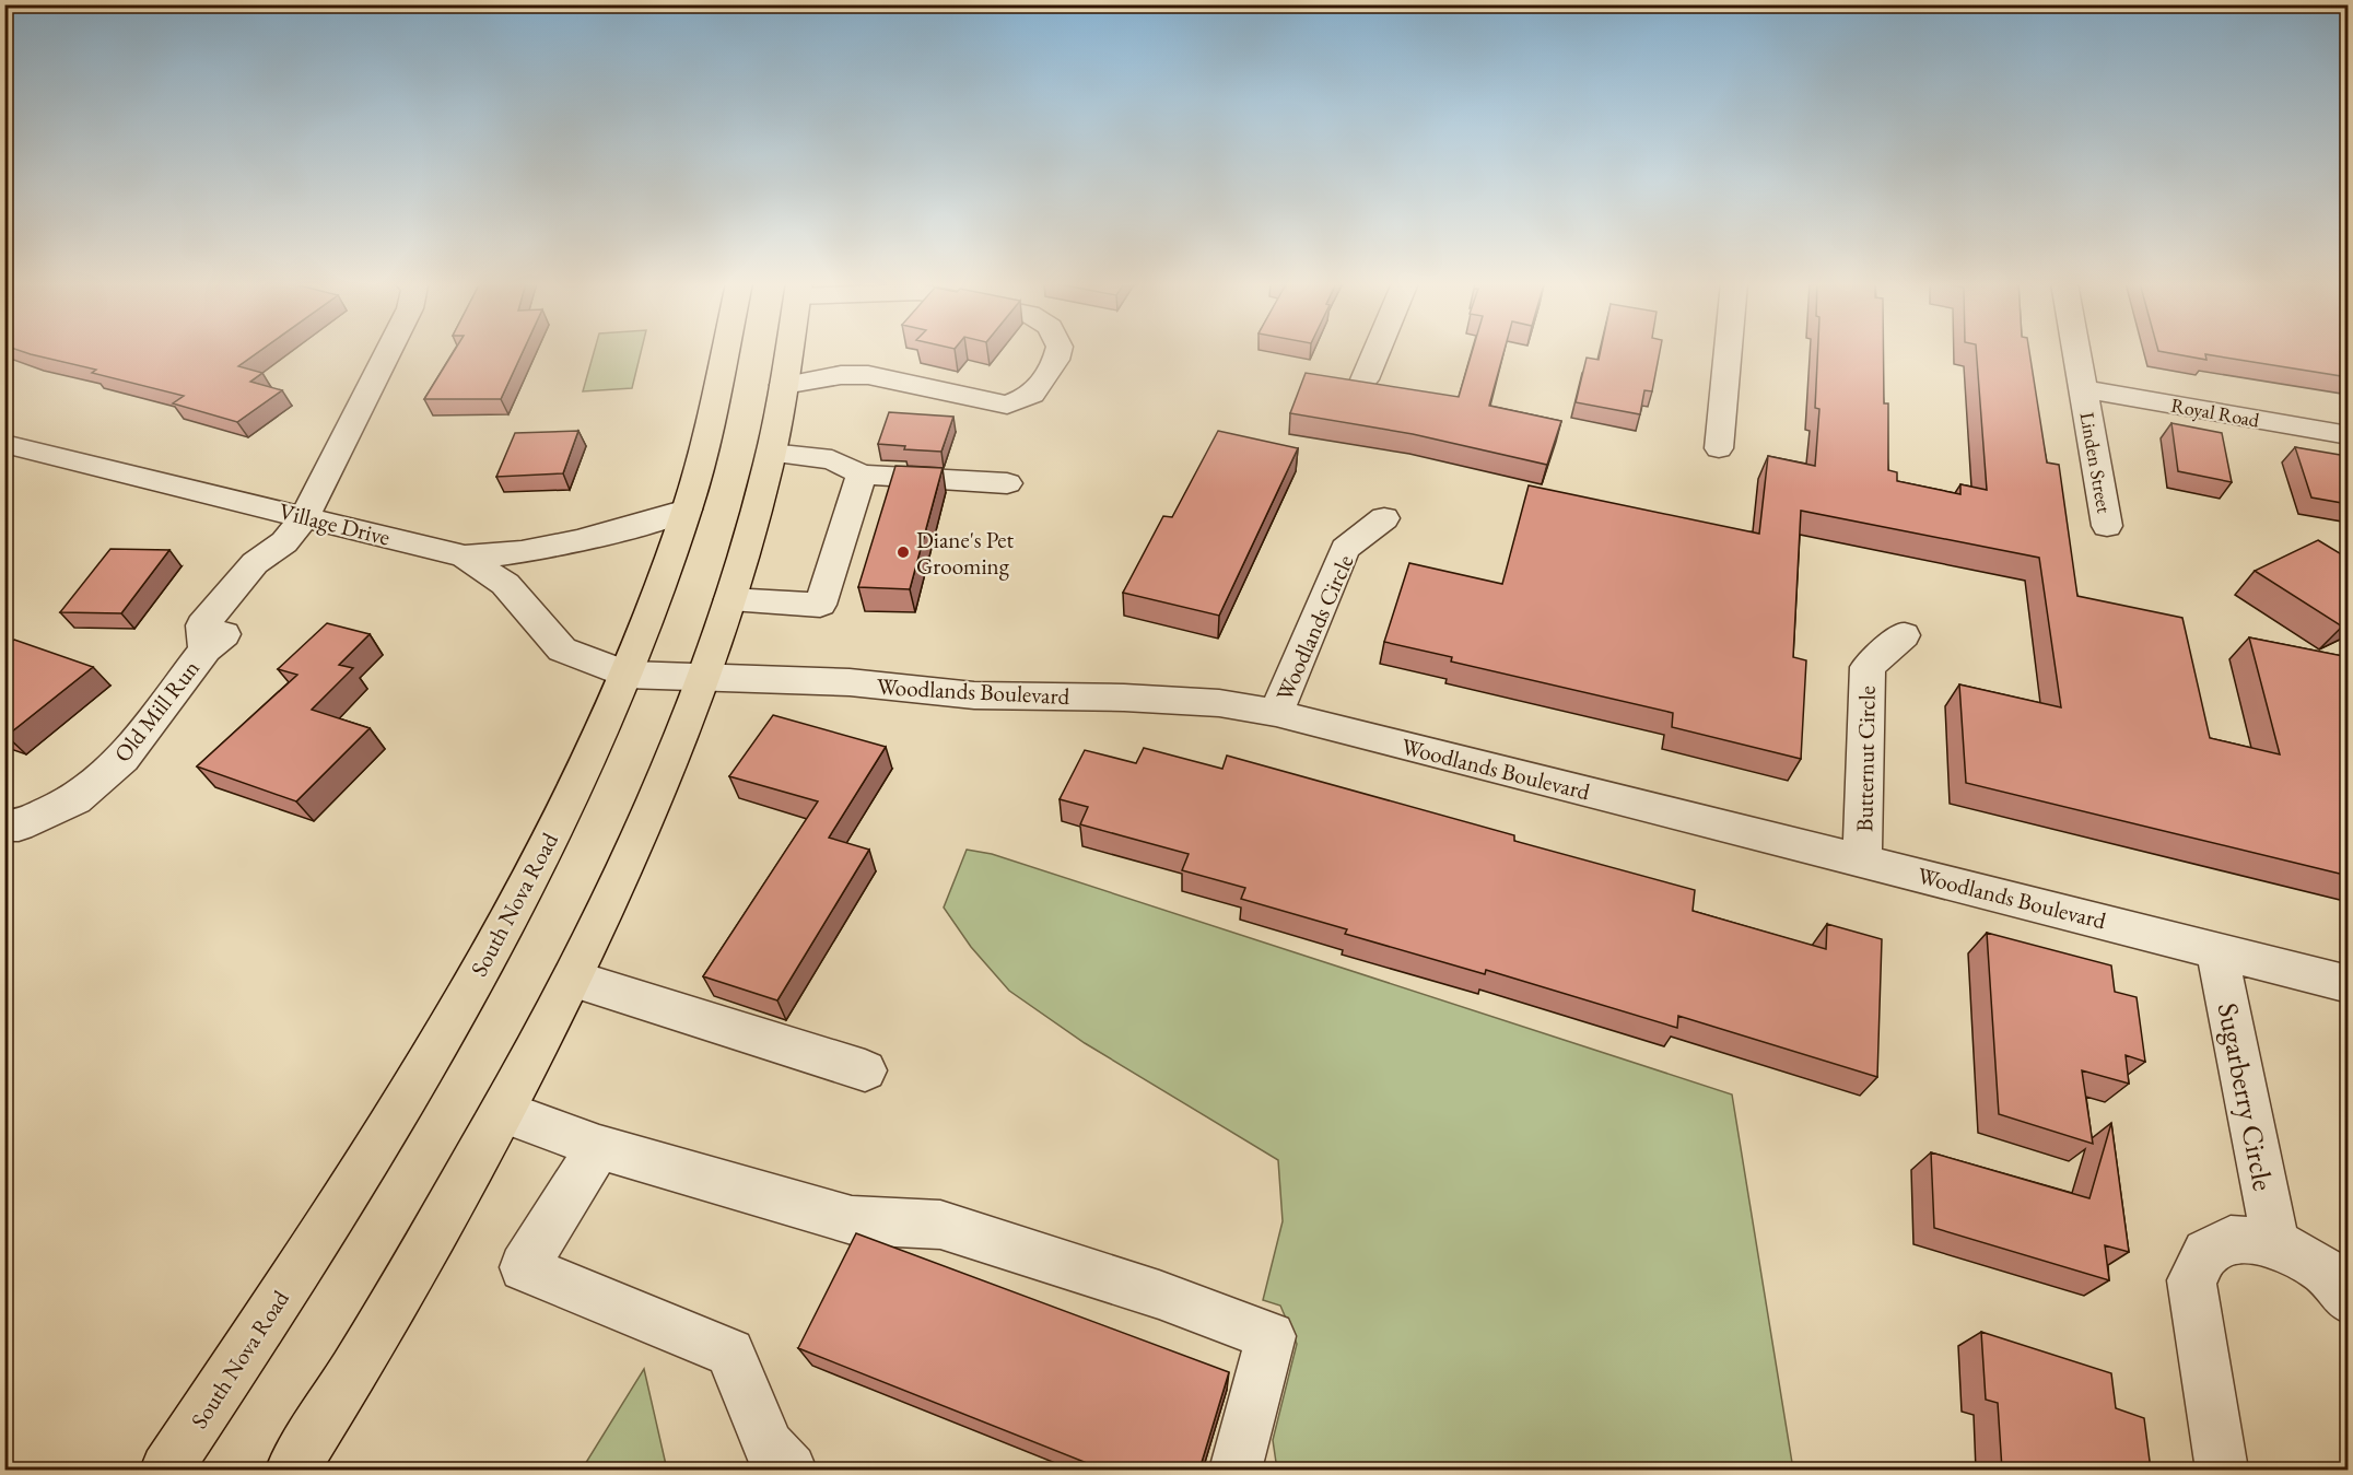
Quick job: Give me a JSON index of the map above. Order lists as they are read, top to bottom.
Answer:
{
  "streets": {
    "main road": ["South Nova Road"],
    "street": [
      "Royal Road",
      "Linden Street",
      "Village Drive",
      "Woodlands Circle",
      "Woodlands Boulevard",
      "Old Mill Run",
      "Butternut Circle",
      "Sugarberry Circle"
    ]
  },
  "crossings": [
    ["Royal Road", "Linden Street"],
    ["Village Drive", "Woodlands Boulevard"],
    ["Village Drive", "Old Mill Run"],
    ["Village Drive", "South Nova Road"],
    ["Woodlands Circle", "Woodlands Boulevard"],
    ["Woodlands Boulevard", "Butternut Circle"],
    ["Woodlands Boulevard", "South Nova Road"],
    ["Woodlands Boulevard", "Sugarberry Circle"]
  ],
  "places": ["Diane's Pet Grooming"]
}
